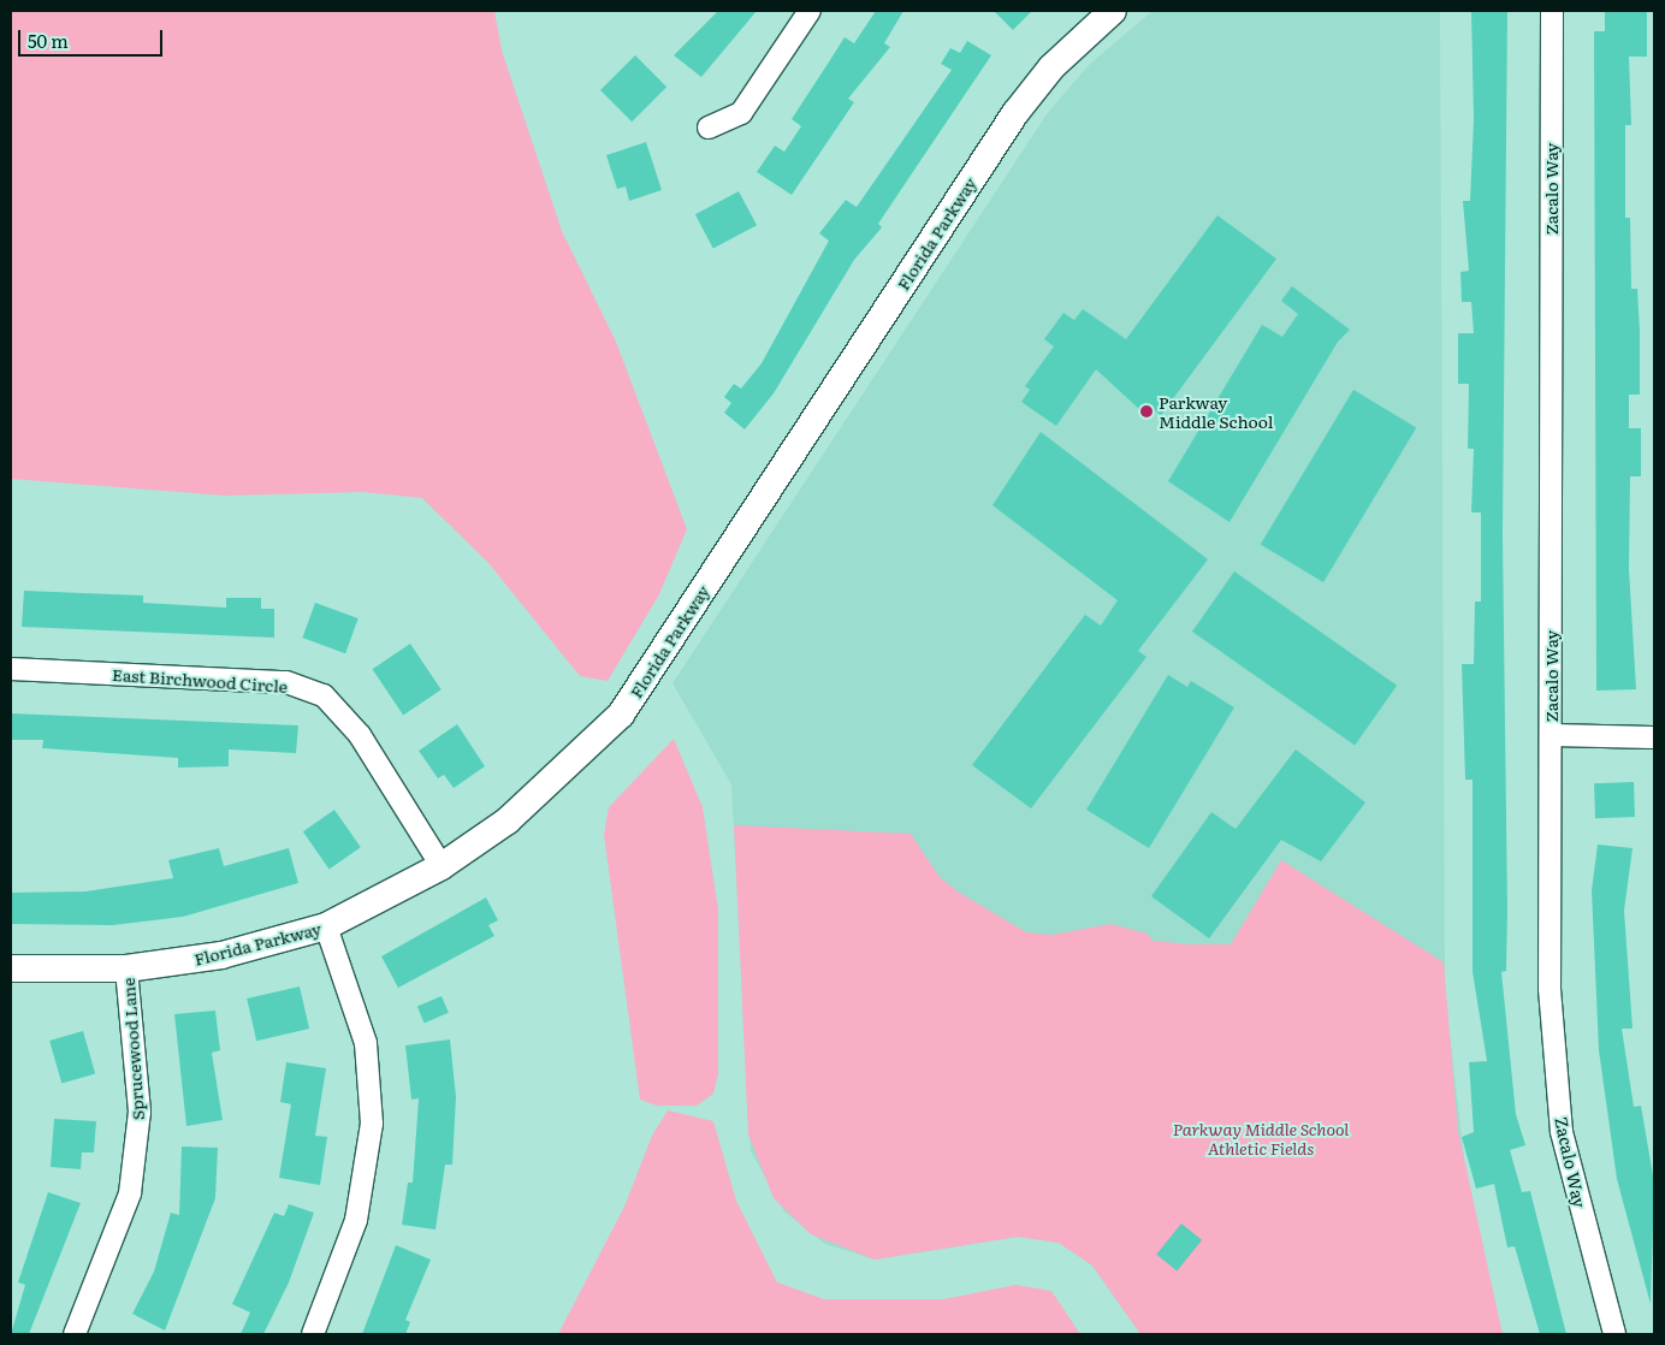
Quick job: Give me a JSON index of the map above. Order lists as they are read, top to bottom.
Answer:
{
  "streets": {
    "street": [
      "Zacalo Way",
      "Florida Parkway",
      "East Birchwood Circle",
      "Sprucewood Lane"
    ]
  },
  "crossings": [
    ["Florida Parkway", "East Birchwood Circle"],
    ["Florida Parkway", "Sprucewood Lane"]
  ],
  "parks": ["Parkway Middle School Athletic Fields"],
  "places": ["Parkway Middle School"],
  "scale_bar": "50 m"
}
